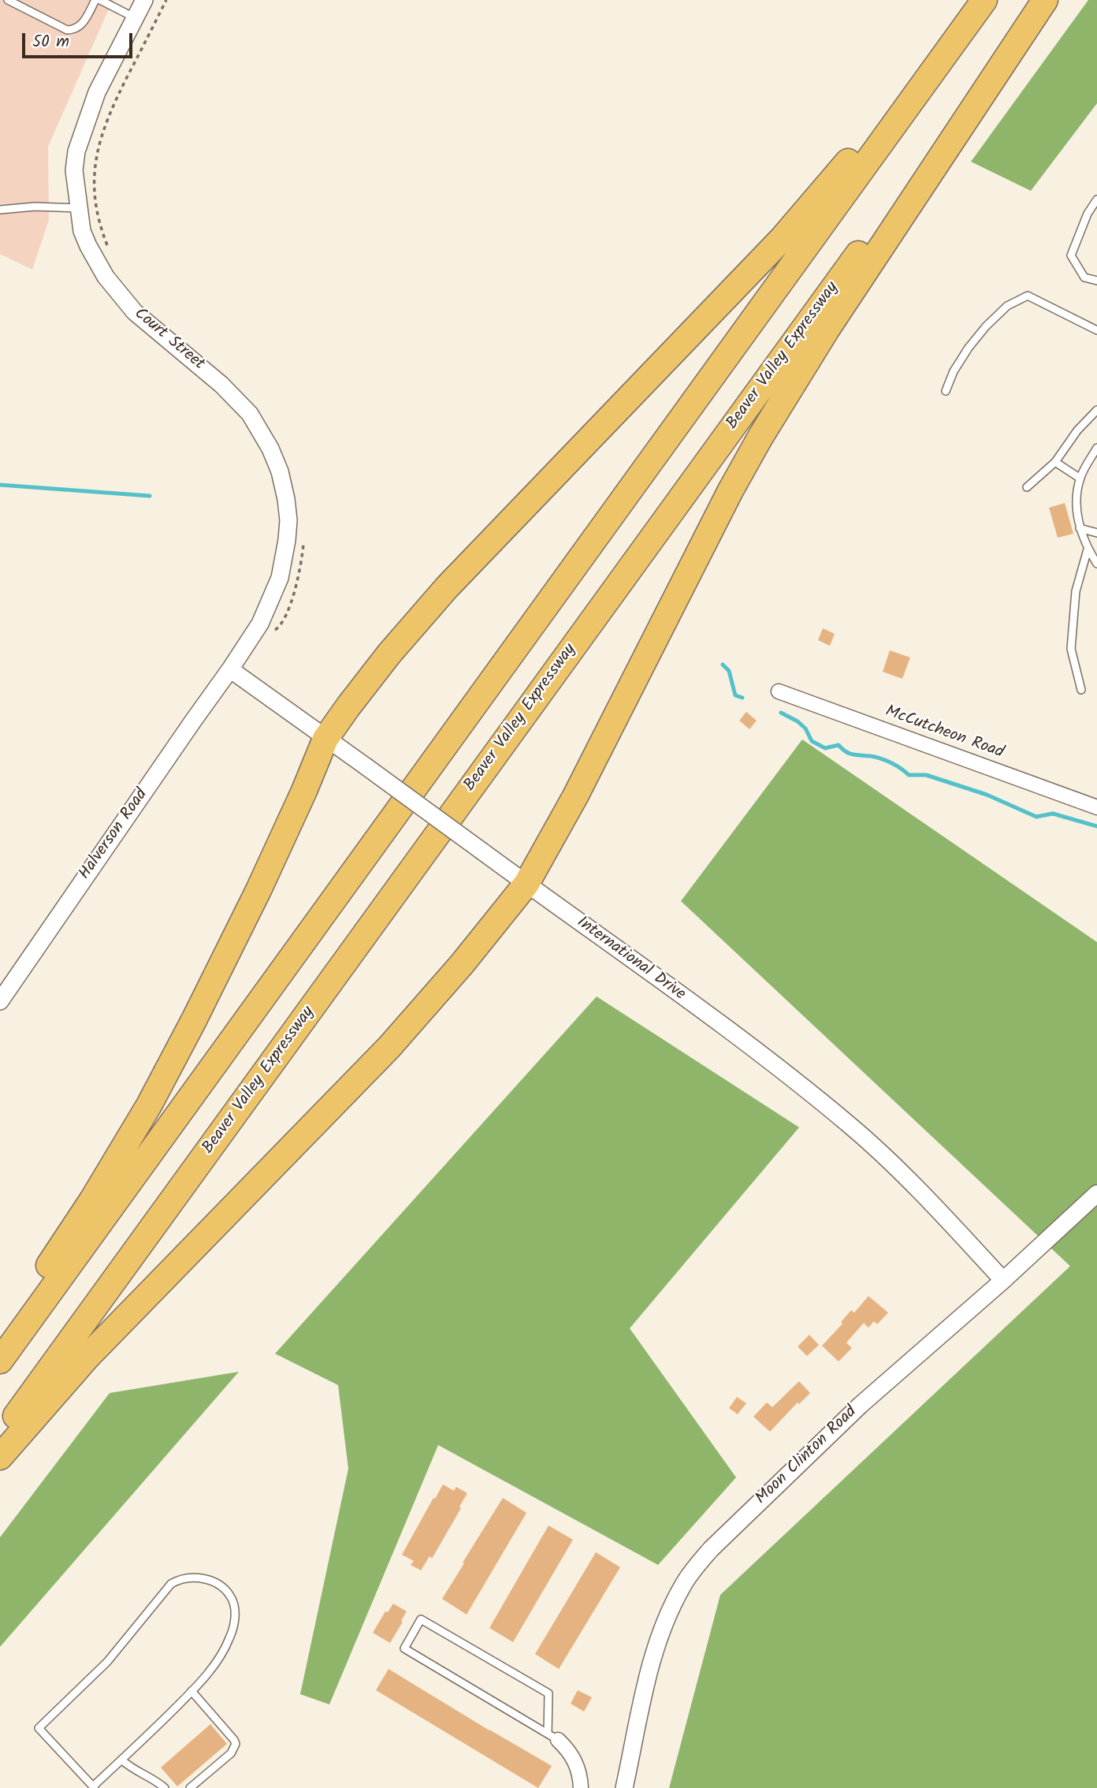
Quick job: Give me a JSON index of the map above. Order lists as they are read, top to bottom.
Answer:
{
  "streets": {
    "highway": ["Beaver Valley Expressway"],
    "street": [
      "Court Street",
      "McCutcheon Road",
      "Halverson Road",
      "International Drive",
      "Moon Clinton Road"
    ]
  },
  "crossings": [
    ["Court Street", "Halverson Road"],
    ["Court Street", "International Drive"],
    ["Halverson Road", "International Drive"],
    ["International Drive", "Moon Clinton Road"]
  ],
  "scale_bar": "50 m"
}
